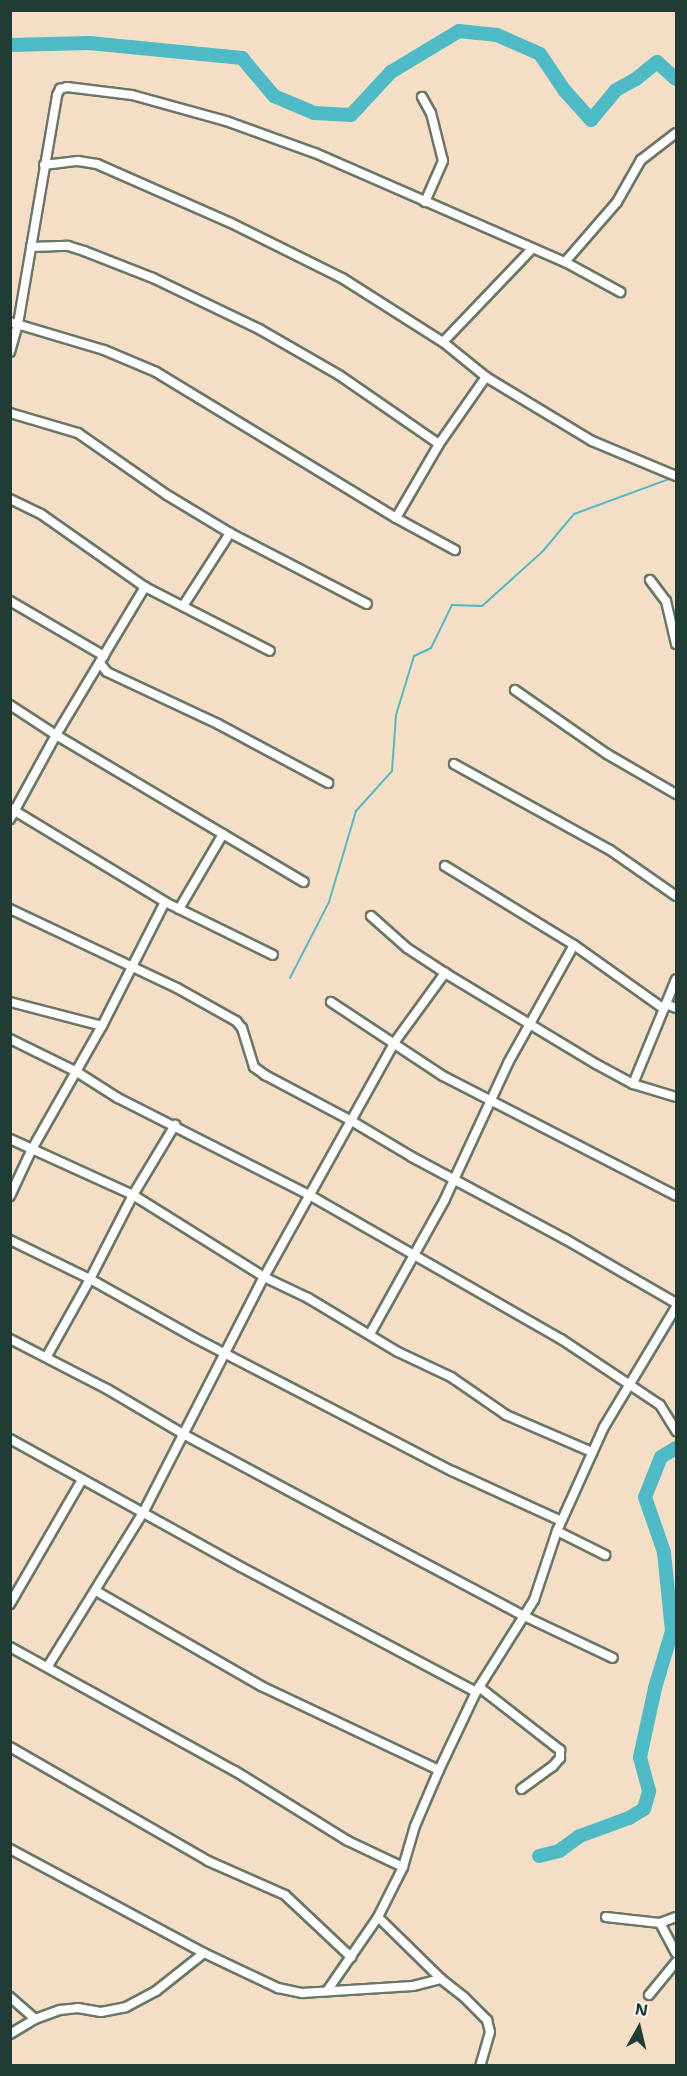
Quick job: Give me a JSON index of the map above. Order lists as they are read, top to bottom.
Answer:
{
  "north": "top"
}
